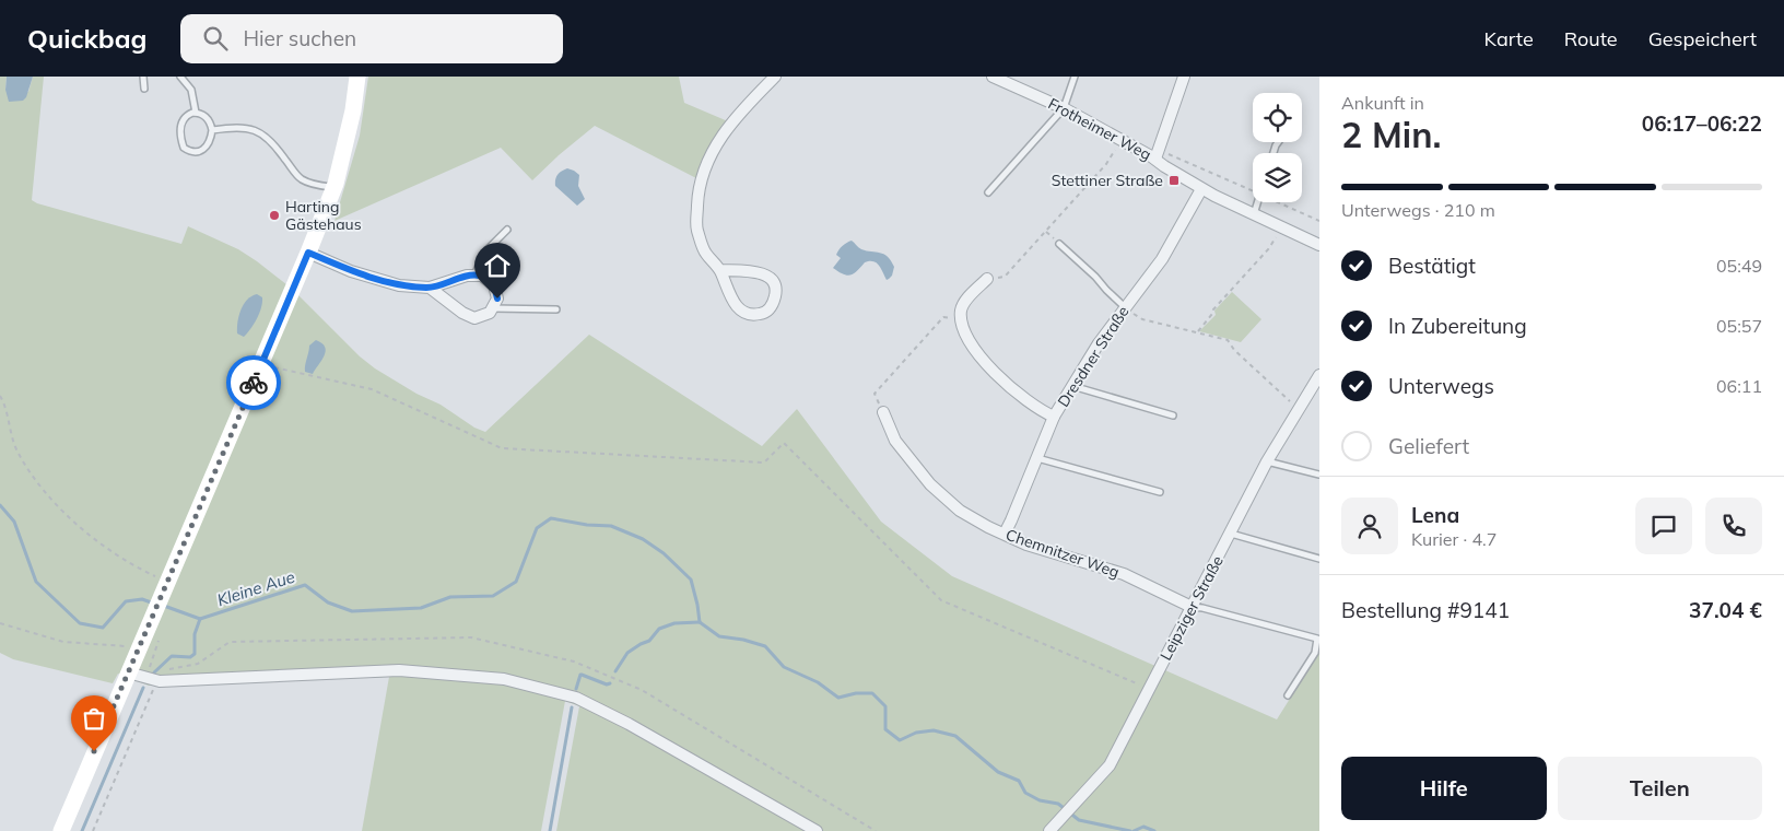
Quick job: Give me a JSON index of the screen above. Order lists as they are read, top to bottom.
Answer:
{
  "streets": {
    "street": [
      "Frotheimer Weg",
      "Dresdner Straße",
      "Chemnitzer Weg",
      "Leipziger Straße"
    ]
  },
  "crossings": [
    ["Frotheimer Weg", "Dresdner Straße"],
    ["Dresdner Straße", "Chemnitzer Weg"],
    ["Chemnitzer Weg", "Leipziger Straße"]
  ],
  "water": ["Kleine Aue"],
  "places": {
    "transit": ["Stettiner Straße"],
    "other": ["Harting Gästehaus"]
  },
  "page": {
    "header": "Quickbag",
    "search": "Hier suchen",
    "nav": ["Karte", "Route", "Gespeichert"],
    "heading": ["2 Min.", "Ankunft in", "06:17–06:22"],
    "panel": [
      "Lena",
      "Kurier · 4.7",
      "Bestellung #9141",
      "37.04 €"
    ],
    "bar": "Unterwegs · 210 m",
    "list": [
      ["Bestätigt", "05:49"],
      ["In Zubereitung", "05:57"],
      ["Unterwegs", "06:11"],
      "Geliefert"
    ],
    "buttons": ["Hilfe", "Teilen"]
  }
}
